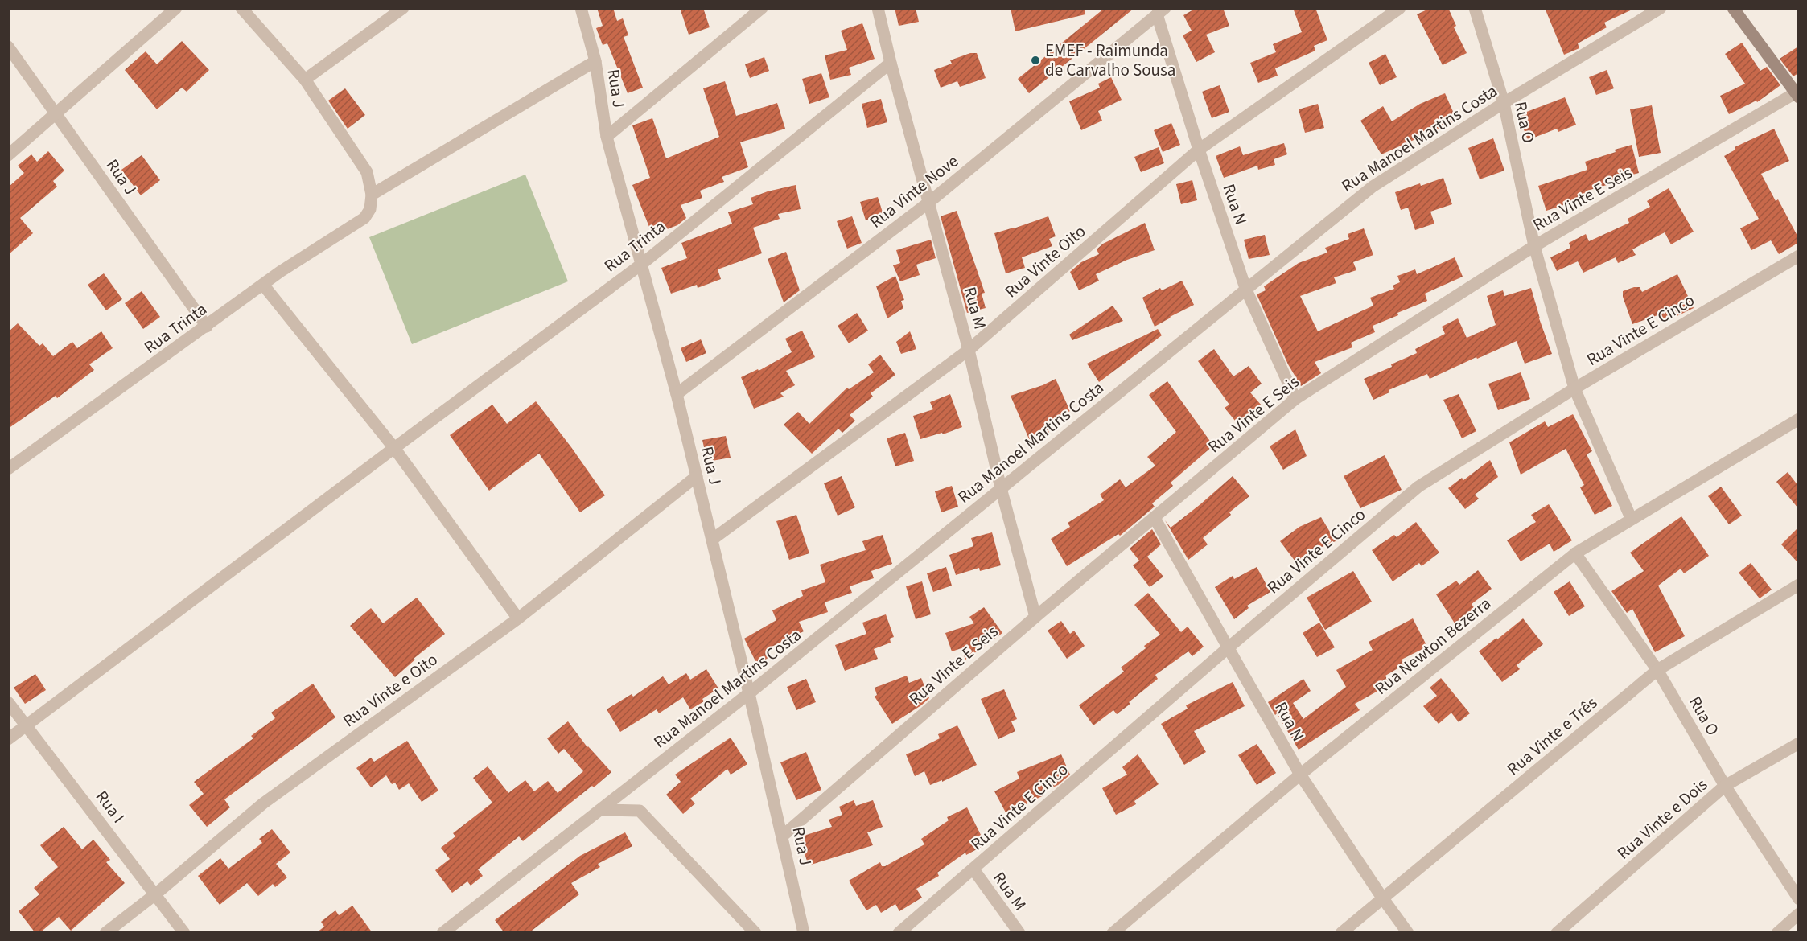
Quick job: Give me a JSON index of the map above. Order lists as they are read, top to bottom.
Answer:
{
  "streets": {
    "street": [
      "Rua J",
      "Rua O",
      "Rua Manoel Martins Costa",
      "Rua Vinte Nove",
      "Rua Vinte E Seis",
      "Rua N",
      "Rua Trinta",
      "Rua Vinte Oito",
      "Rua M",
      "Rua Vinte E Cinco",
      "Rua Newton Bezerra",
      "Rua Vinte e Oito",
      "Rua Vinte e Três",
      "Rua I",
      "Rua Vinte e Dois"
    ]
  },
  "crossings": [
    ["Rua J", "Rua Manoel Martins Costa"],
    ["Rua J", "Rua Vinte Nove"],
    ["Rua J", "Rua Vinte E Seis"],
    ["Rua J", "Rua Trinta"],
    ["Rua J", "Rua Vinte Oito"],
    ["Rua J", "Rua Vinte e Oito"],
    ["Rua O", "Rua Manoel Martins Costa"],
    ["Rua O", "Rua Vinte E Seis"],
    ["Rua O", "Rua Vinte E Cinco"],
    ["Rua O", "Rua Newton Bezerra"],
    ["Rua O", "Rua Vinte e Três"],
    ["Rua O", "Rua Vinte e Dois"],
    ["Rua Manoel Martins Costa", "Rua N"],
    ["Rua Manoel Martins Costa", "Rua M"],
    ["Rua Vinte Nove", "Rua N"],
    ["Rua Vinte Nove", "Rua M"],
    ["Rua Vinte E Seis", "Rua N"],
    ["Rua Vinte E Seis", "Rua M"],
    ["Rua N", "Rua Vinte Oito"],
    ["Rua N", "Rua Vinte E Cinco"],
    ["Rua N", "Rua Newton Bezerra"],
    ["Rua N", "Rua Vinte e Três"],
    ["Rua Trinta", "Rua M"],
    ["Rua Trinta", "Rua I"],
    ["Rua Vinte Oito", "Rua M"],
    ["Rua M", "Rua Vinte E Cinco"],
    ["Rua Vinte e Oito", "Rua I"]
  ],
  "places": ["EMEF - Raimunda de Carvalho Sousa"]
}
